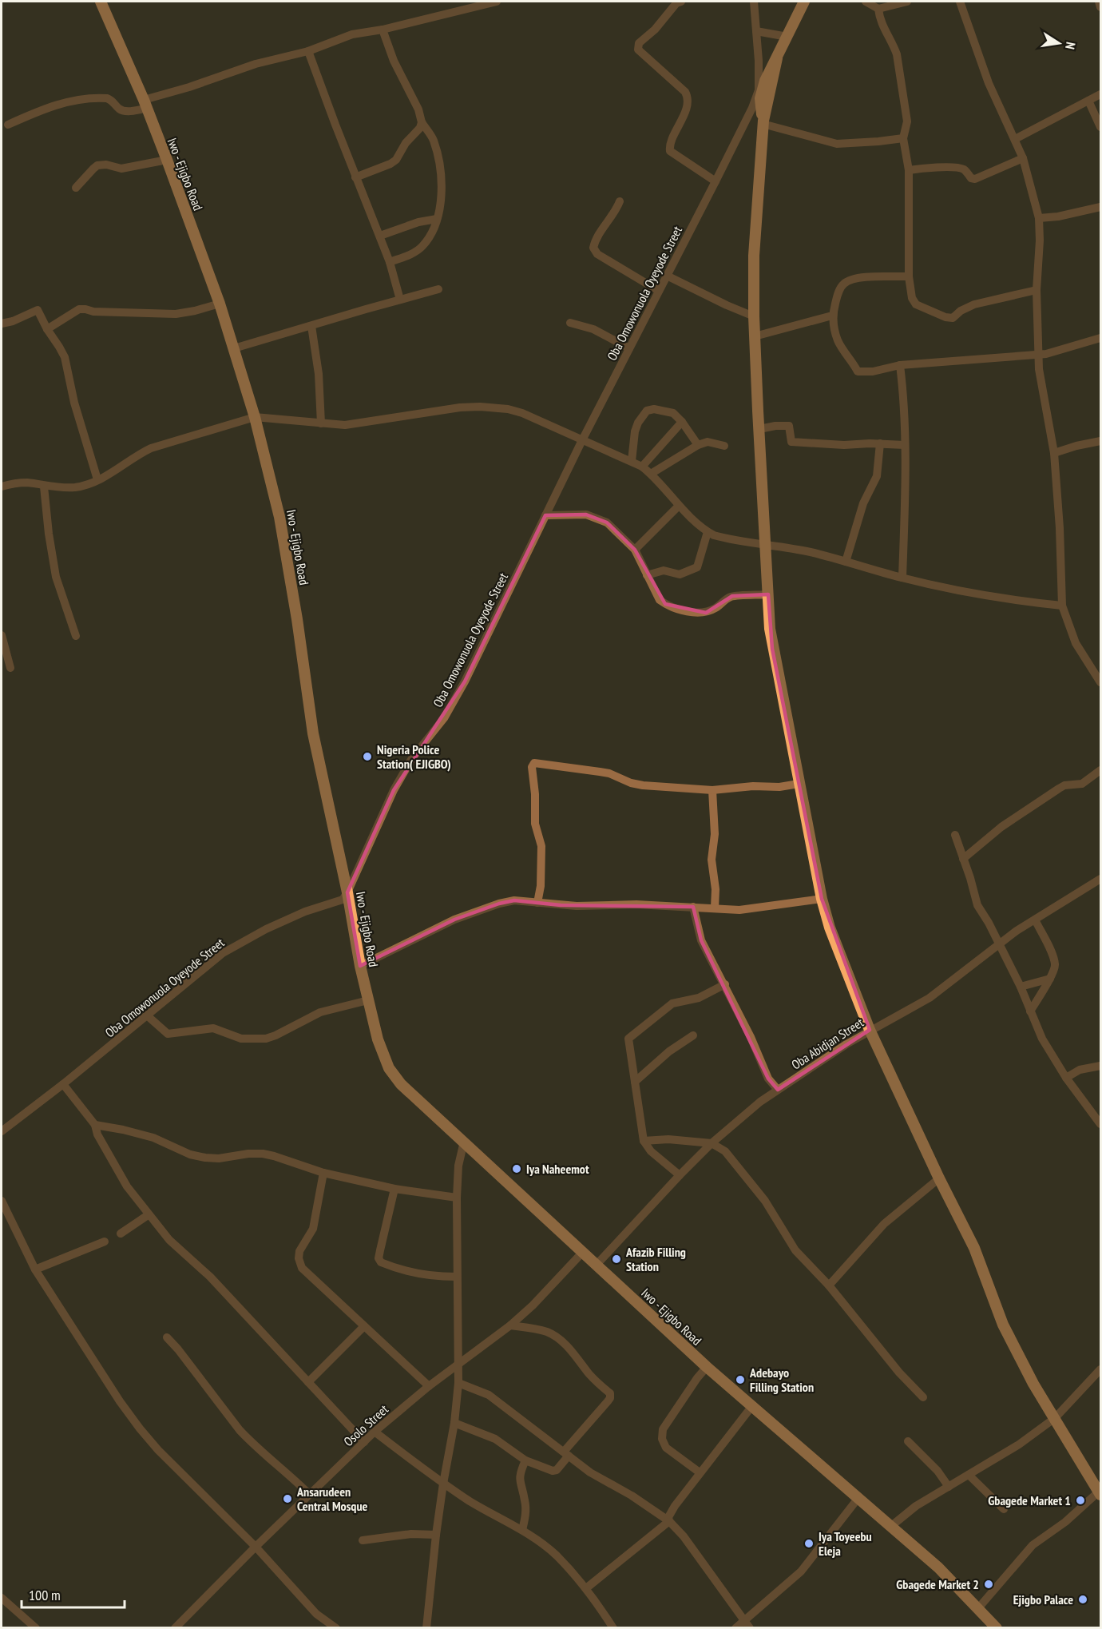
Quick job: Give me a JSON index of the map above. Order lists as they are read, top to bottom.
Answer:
{
  "streets": {
    "main road": ["Iwo - Ejigbo Road"],
    "street": ["Oba Omowonuola Oyeyode Street", "Oba Abidjan Street", "Osolo Street"]
  },
  "crossings": [
    ["Iwo - Ejigbo Road", "Oba Omowonuola Oyeyode Street"],
    ["Iwo - Ejigbo Road", "Oba Abidjan Street"],
    ["Iwo - Ejigbo Road", "Osolo Street"]
  ],
  "places": [
    "Nigeria Police Station( EJIGBO)",
    "Iya Naheemot",
    "Afazib Filling Station",
    "Adebayo Filling Station",
    "Ansarudeen Central Mosque",
    "Gbagede Market 1",
    "Iya Toyeebu Eleja",
    "Gbagede Market 2",
    "Ejigbo Palace"
  ],
  "scale_bar": "100 m",
  "north": "right"
}
